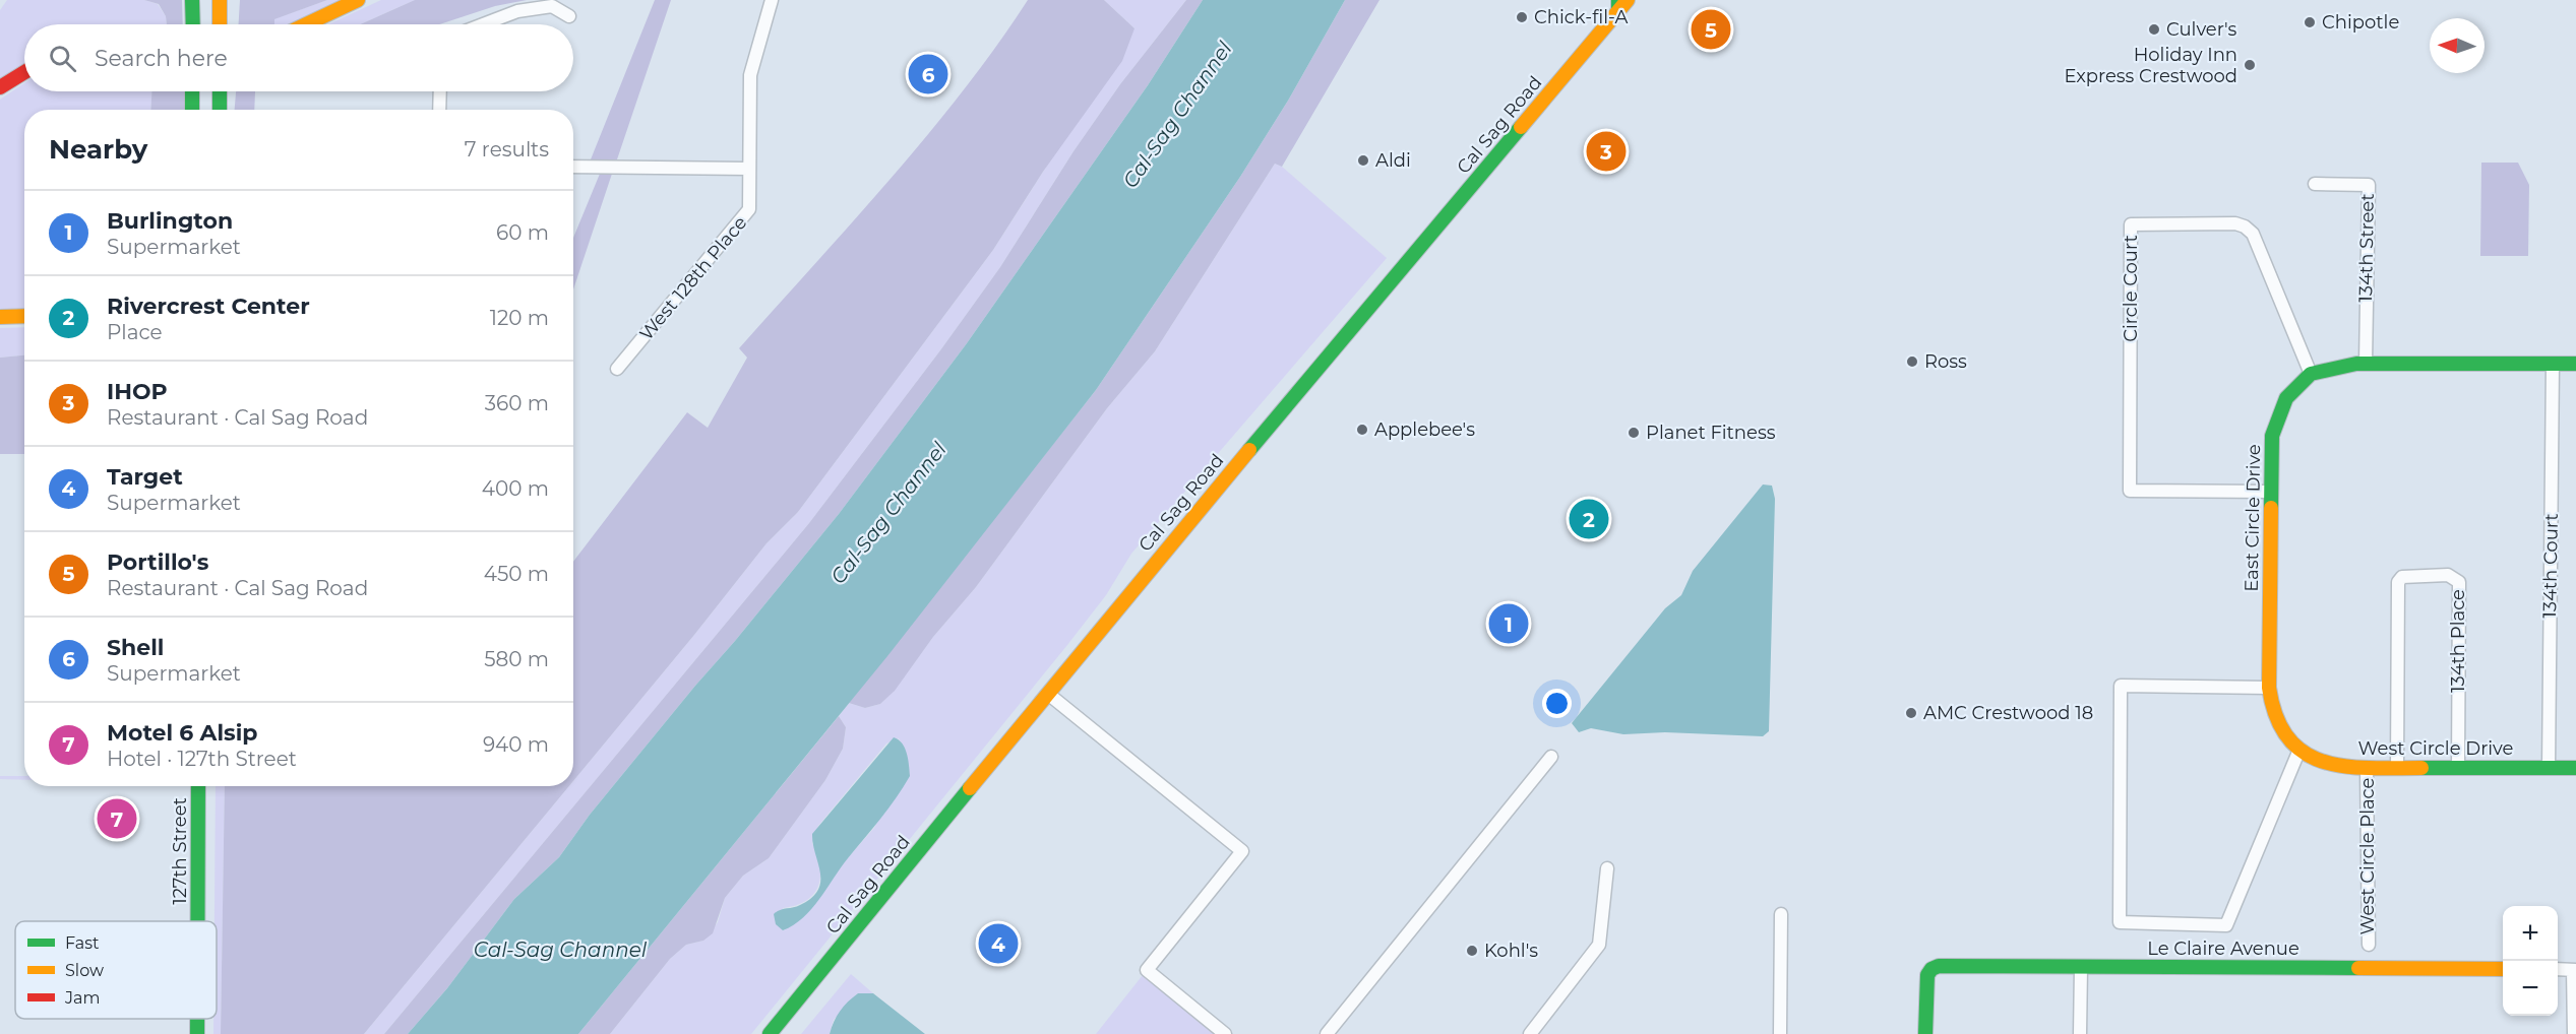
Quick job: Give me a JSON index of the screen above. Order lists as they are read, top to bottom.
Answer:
{
  "streets": {
    "main road": [
      "Cal Sag Road",
      "East Circle Drive",
      "West Circle Drive",
      "127th Street",
      "Le Claire Avenue"
    ],
    "street": [
      "134th Street",
      "West 128th Place",
      "Circle Court",
      "134th Court",
      "134th Place",
      "West Circle Place"
    ]
  },
  "crossings": [
    ["Circle Court", "East Circle Drive"],
    ["East Circle Drive", "West Circle Drive"],
    ["134th Court", "West Circle Drive"],
    ["134th Place", "West Circle Drive"],
    ["West Circle Drive", "West Circle Place"]
  ],
  "water": ["Cal-Sag Channel"],
  "places": [
    "Chick-fil-A",
    "Chipotle",
    "Culver's",
    "Holiday Inn Express Crestwood",
    "Aldi",
    "Ross",
    "Applebee's",
    "Planet Fitness",
    "AMC Crestwood 18",
    "Kohl's"
  ],
  "legend": ["Fast", "Slow", "Jam"],
  "north": "left",
  "page": {
    "pins": [
      "5",
      "6",
      "3",
      "2",
      "1",
      "7",
      "4"
    ],
    "search": "Search here",
    "heading": ["Nearby", "7 results"],
    "list": [
      {
        "mark": "1",
        "name": "Burlington",
        "note": "Supermarket",
        "value": "60 m"
      },
      {
        "mark": "2",
        "name": "Rivercrest Center",
        "note": "Place",
        "value": "120 m"
      },
      {
        "mark": "3",
        "name": "IHOP",
        "note": "Restaurant · Cal Sag Road",
        "value": "360 m"
      },
      {
        "mark": "4",
        "name": "Target",
        "note": "Supermarket",
        "value": "400 m"
      },
      {
        "mark": "5",
        "name": "Portillo's",
        "note": "Restaurant · Cal Sag Road",
        "value": "450 m"
      },
      {
        "mark": "6",
        "name": "Shell",
        "note": "Supermarket",
        "value": "580 m"
      },
      {
        "mark": "7",
        "name": "Motel 6 Alsip",
        "note": "Hotel · 127th Street",
        "value": "940 m"
      }
    ],
    "map_buttons": ["+", "−"]
  }
}
